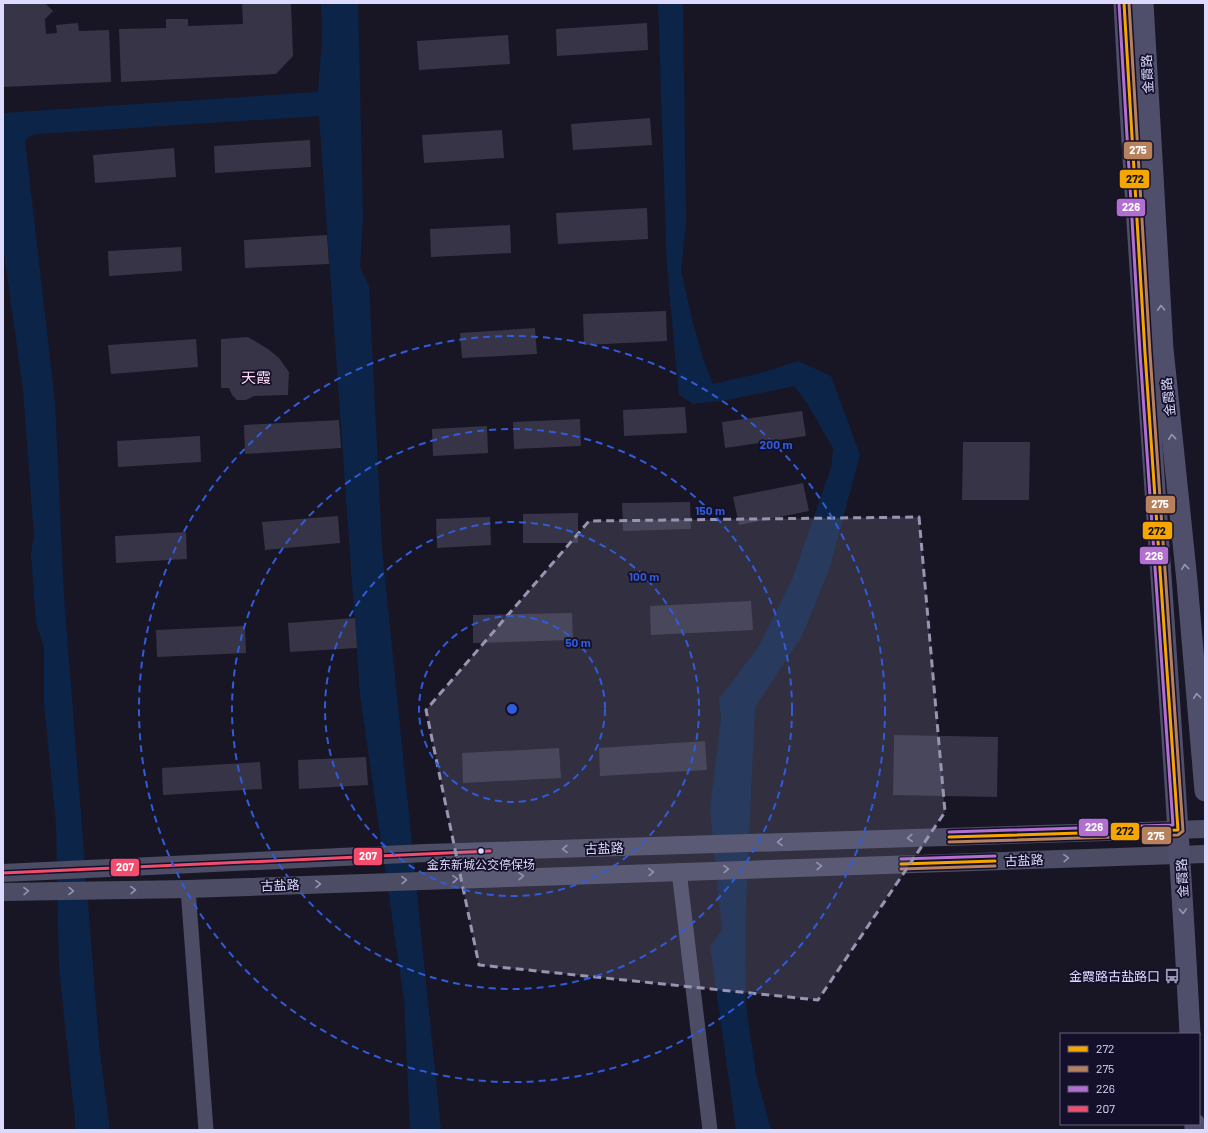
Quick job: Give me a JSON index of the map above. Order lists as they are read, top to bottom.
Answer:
{
  "streets": {
    "main road": ["金霞路"],
    "street": ["古盐路"]
  },
  "crossings": [
    ["金霞路", "古盐路"]
  ],
  "districts": ["天霞"],
  "places": {
    "other": ["金东新城公交停保场"],
    "bus stop": ["金霞路古盐路口"]
  },
  "lines": [
    "transit line 272",
    "transit line 275",
    "transit line 226",
    "transit line 207"
  ],
  "legend": [
    "272",
    "275",
    "226",
    "207"
  ],
  "rings": [
    "200 m",
    "150 m",
    "100 m",
    "50 m"
  ]
}
